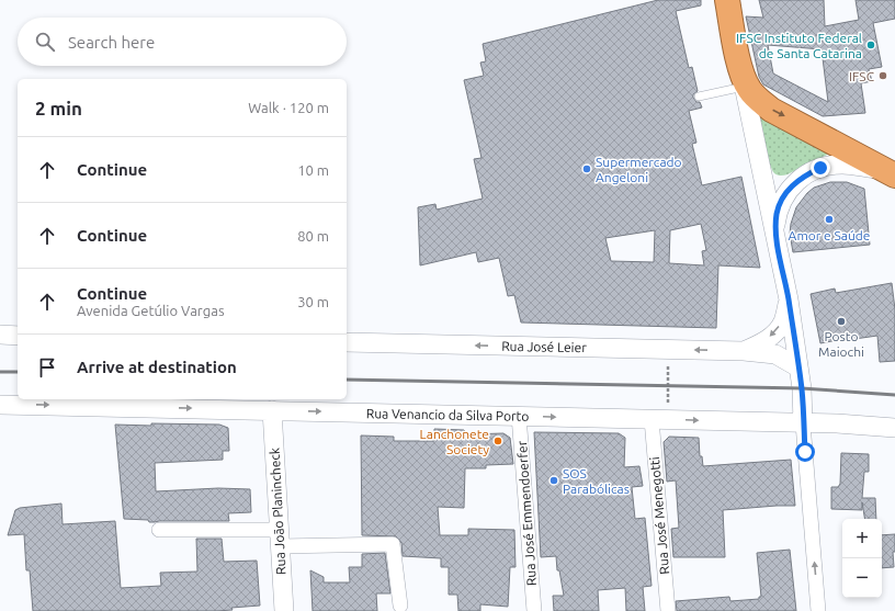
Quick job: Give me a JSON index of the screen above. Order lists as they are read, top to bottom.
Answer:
{
  "streets": {
    "street": [
      "Rua José Leier",
      "Rua Venancio da Silva Porto",
      "Rua João Planincheck",
      "Rua José Emmendoerfer",
      "Rua José Menegotti"
    ]
  },
  "crossings": [
    ["Rua Venancio da Silva Porto", "Rua João Planincheck"],
    ["Rua Venancio da Silva Porto", "Rua José Emmendoerfer"],
    ["Rua Venancio da Silva Porto", "Rua José Menegotti"]
  ],
  "one_way": ["Rua José Leier", "Rua Venancio da Silva Porto"],
  "places": [
    "IFSC Instituto Federal de Santa Catarina",
    "IFSC",
    "Supermercado Angeloni",
    "Amor e Saúde",
    "Posto Maiochi",
    "Lanchonete Society",
    "SOS Parabólicas"
  ],
  "page": {
    "search": "Search here",
    "heading": ["2 min", "Walk · 120 m"],
    "list": [
      ["Continue", "10 m"],
      ["Continue", "80 m"],
      ["Continue", "Avenida Getúlio Vargas", "30 m"],
      "Arrive at destination"
    ],
    "map_buttons": ["+", "−"]
  }
}
